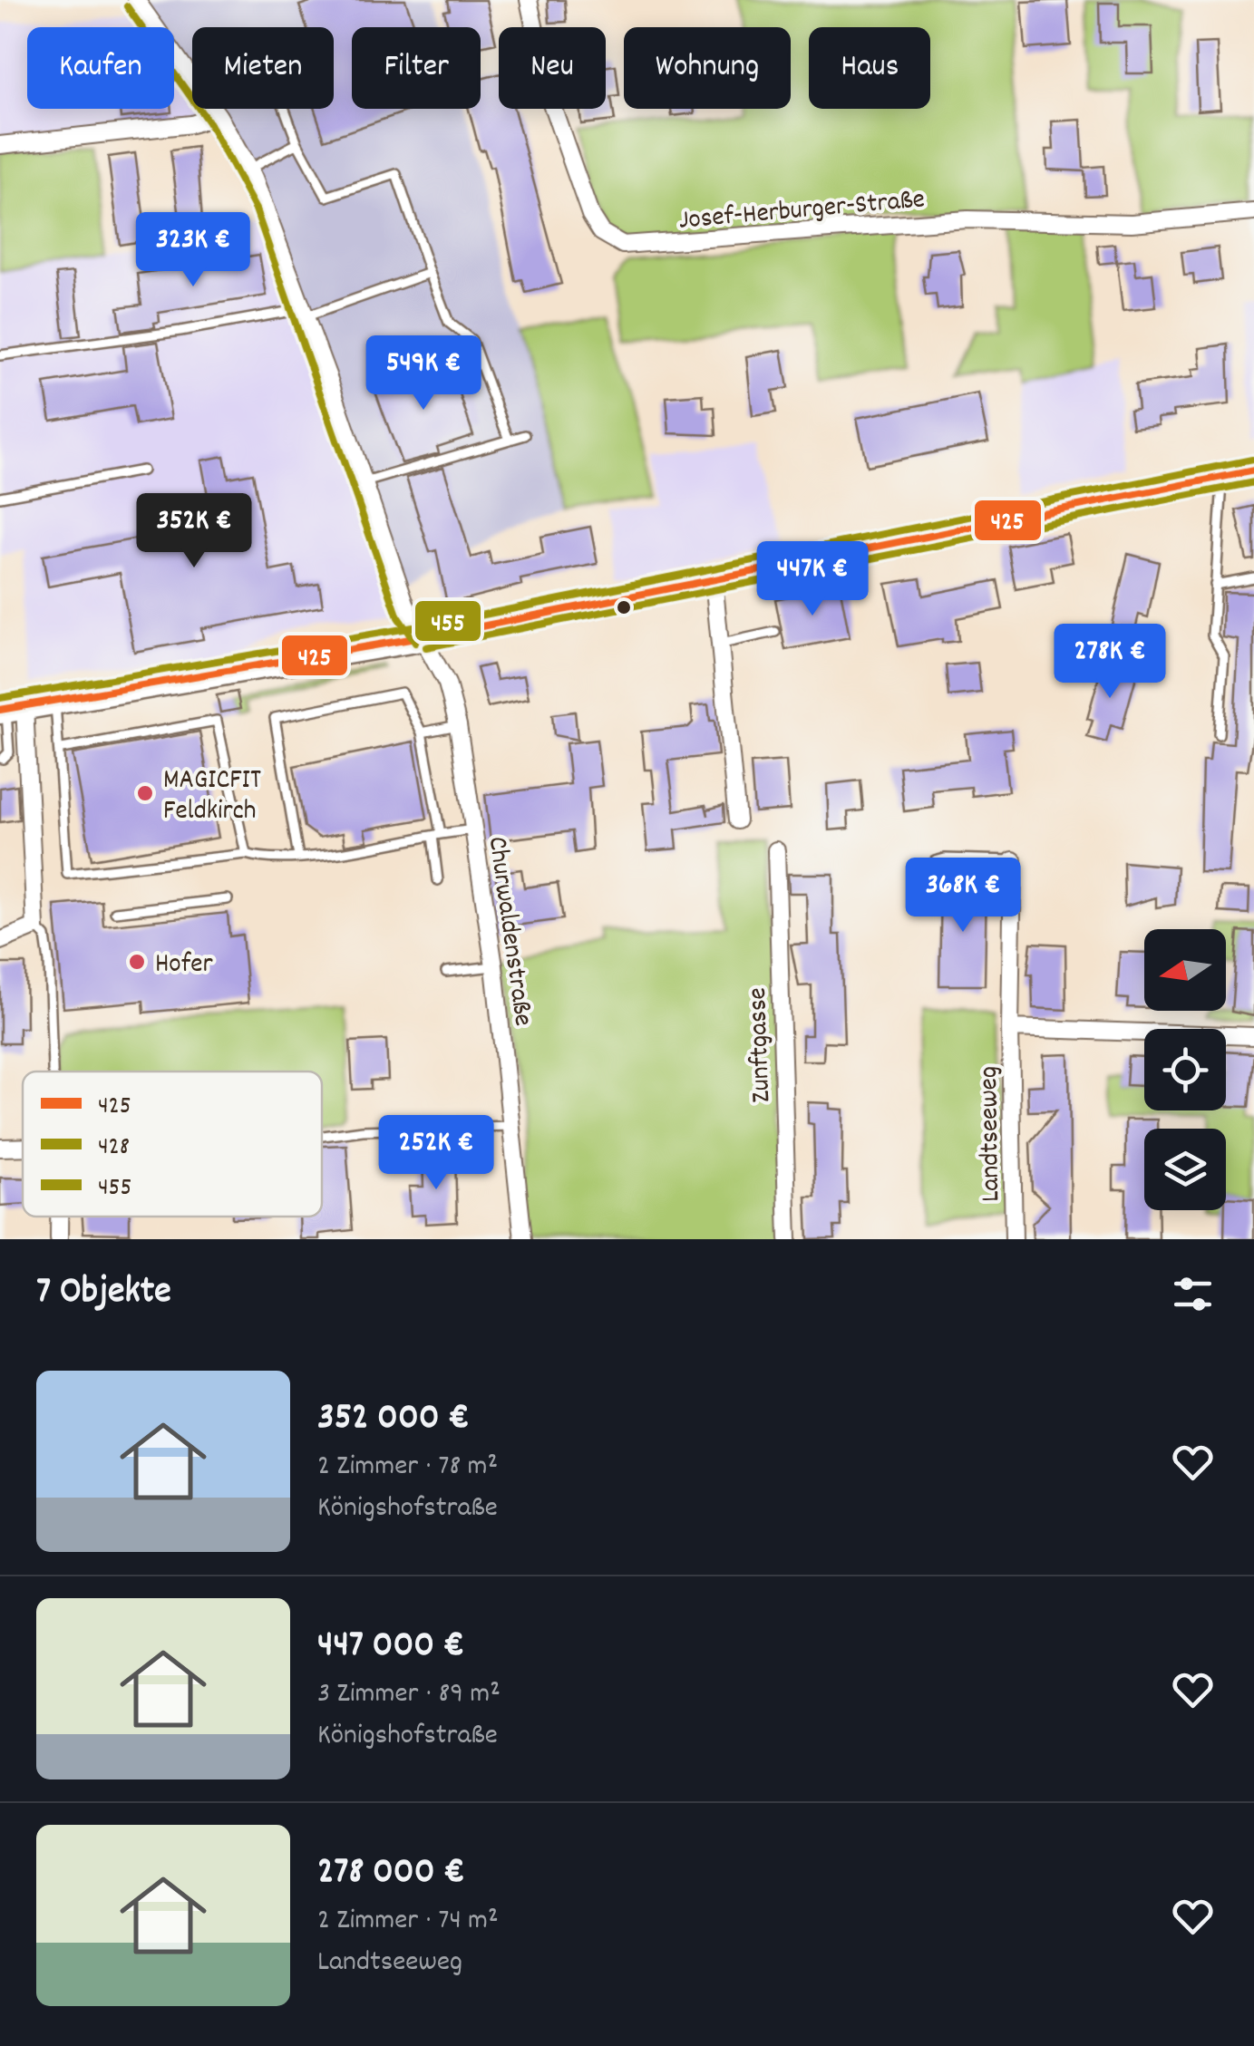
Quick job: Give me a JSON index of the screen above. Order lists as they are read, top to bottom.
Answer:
{
  "streets": {
    "street": [
      "Josef-Herburger-Straße",
      "Churwaldenstraße",
      "Zunftgasse",
      "Landtseeweg"
    ]
  },
  "places": ["MAGICFIT Feldkirch", "Hofer"],
  "lines": ["transit line 428", "transit line 455", "transit line 425"],
  "legend": ["425", "428", "455"],
  "north": "left",
  "page": {
    "chip": [
      "Kaufen",
      "Mieten",
      "Filter",
      "Neu",
      "Wohnung",
      "Haus"
    ],
    "price": [
      "323K €",
      "549K €",
      "352K €",
      "447K €",
      "278K €",
      "368K €",
      "252K €"
    ],
    "heading": "7 Objekte",
    "list": [
      {
        "name": "352 000 €",
        "note": "2 Zimmer · 78 m² · Königshofstraße"
      },
      {
        "name": "447 000 €",
        "note": "3 Zimmer · 89 m² · Königshofstraße"
      },
      {
        "name": "278 000 €",
        "note": "2 Zimmer · 74 m² · Landtseeweg"
      }
    ]
  }
}
